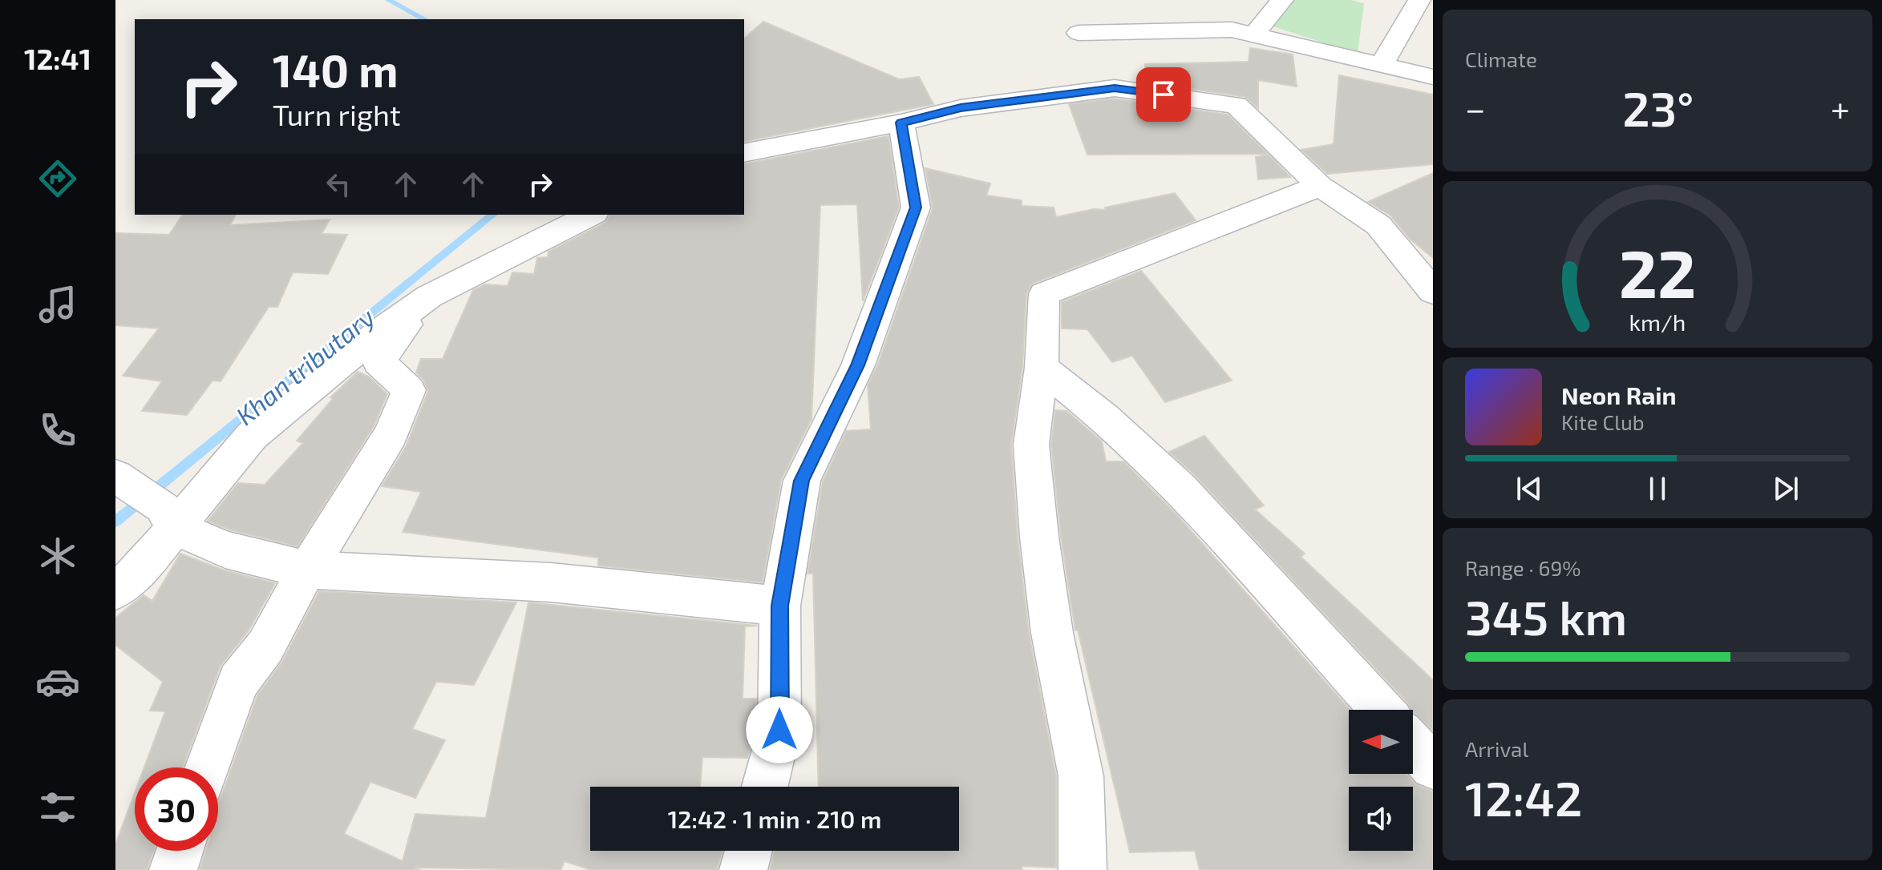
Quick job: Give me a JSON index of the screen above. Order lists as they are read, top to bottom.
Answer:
{
  "water": ["Khan tributary"],
  "north": "left",
  "page": {
    "tabs": "12:41",
    "tile": [
      "Climate",
      ["Range · 69%", "345 km"],
      ["Arrival", "12:42"]
    ],
    "turn": ["140 m", "Turn right"],
    "heat": ["−", "23°", "+"],
    "song": ["Neon Rain", "Kite Club"],
    "limit": "30",
    "trip": "12:42 · 1 min · 210 m",
    "gauge": ["22", "km/h"]
  }
}
